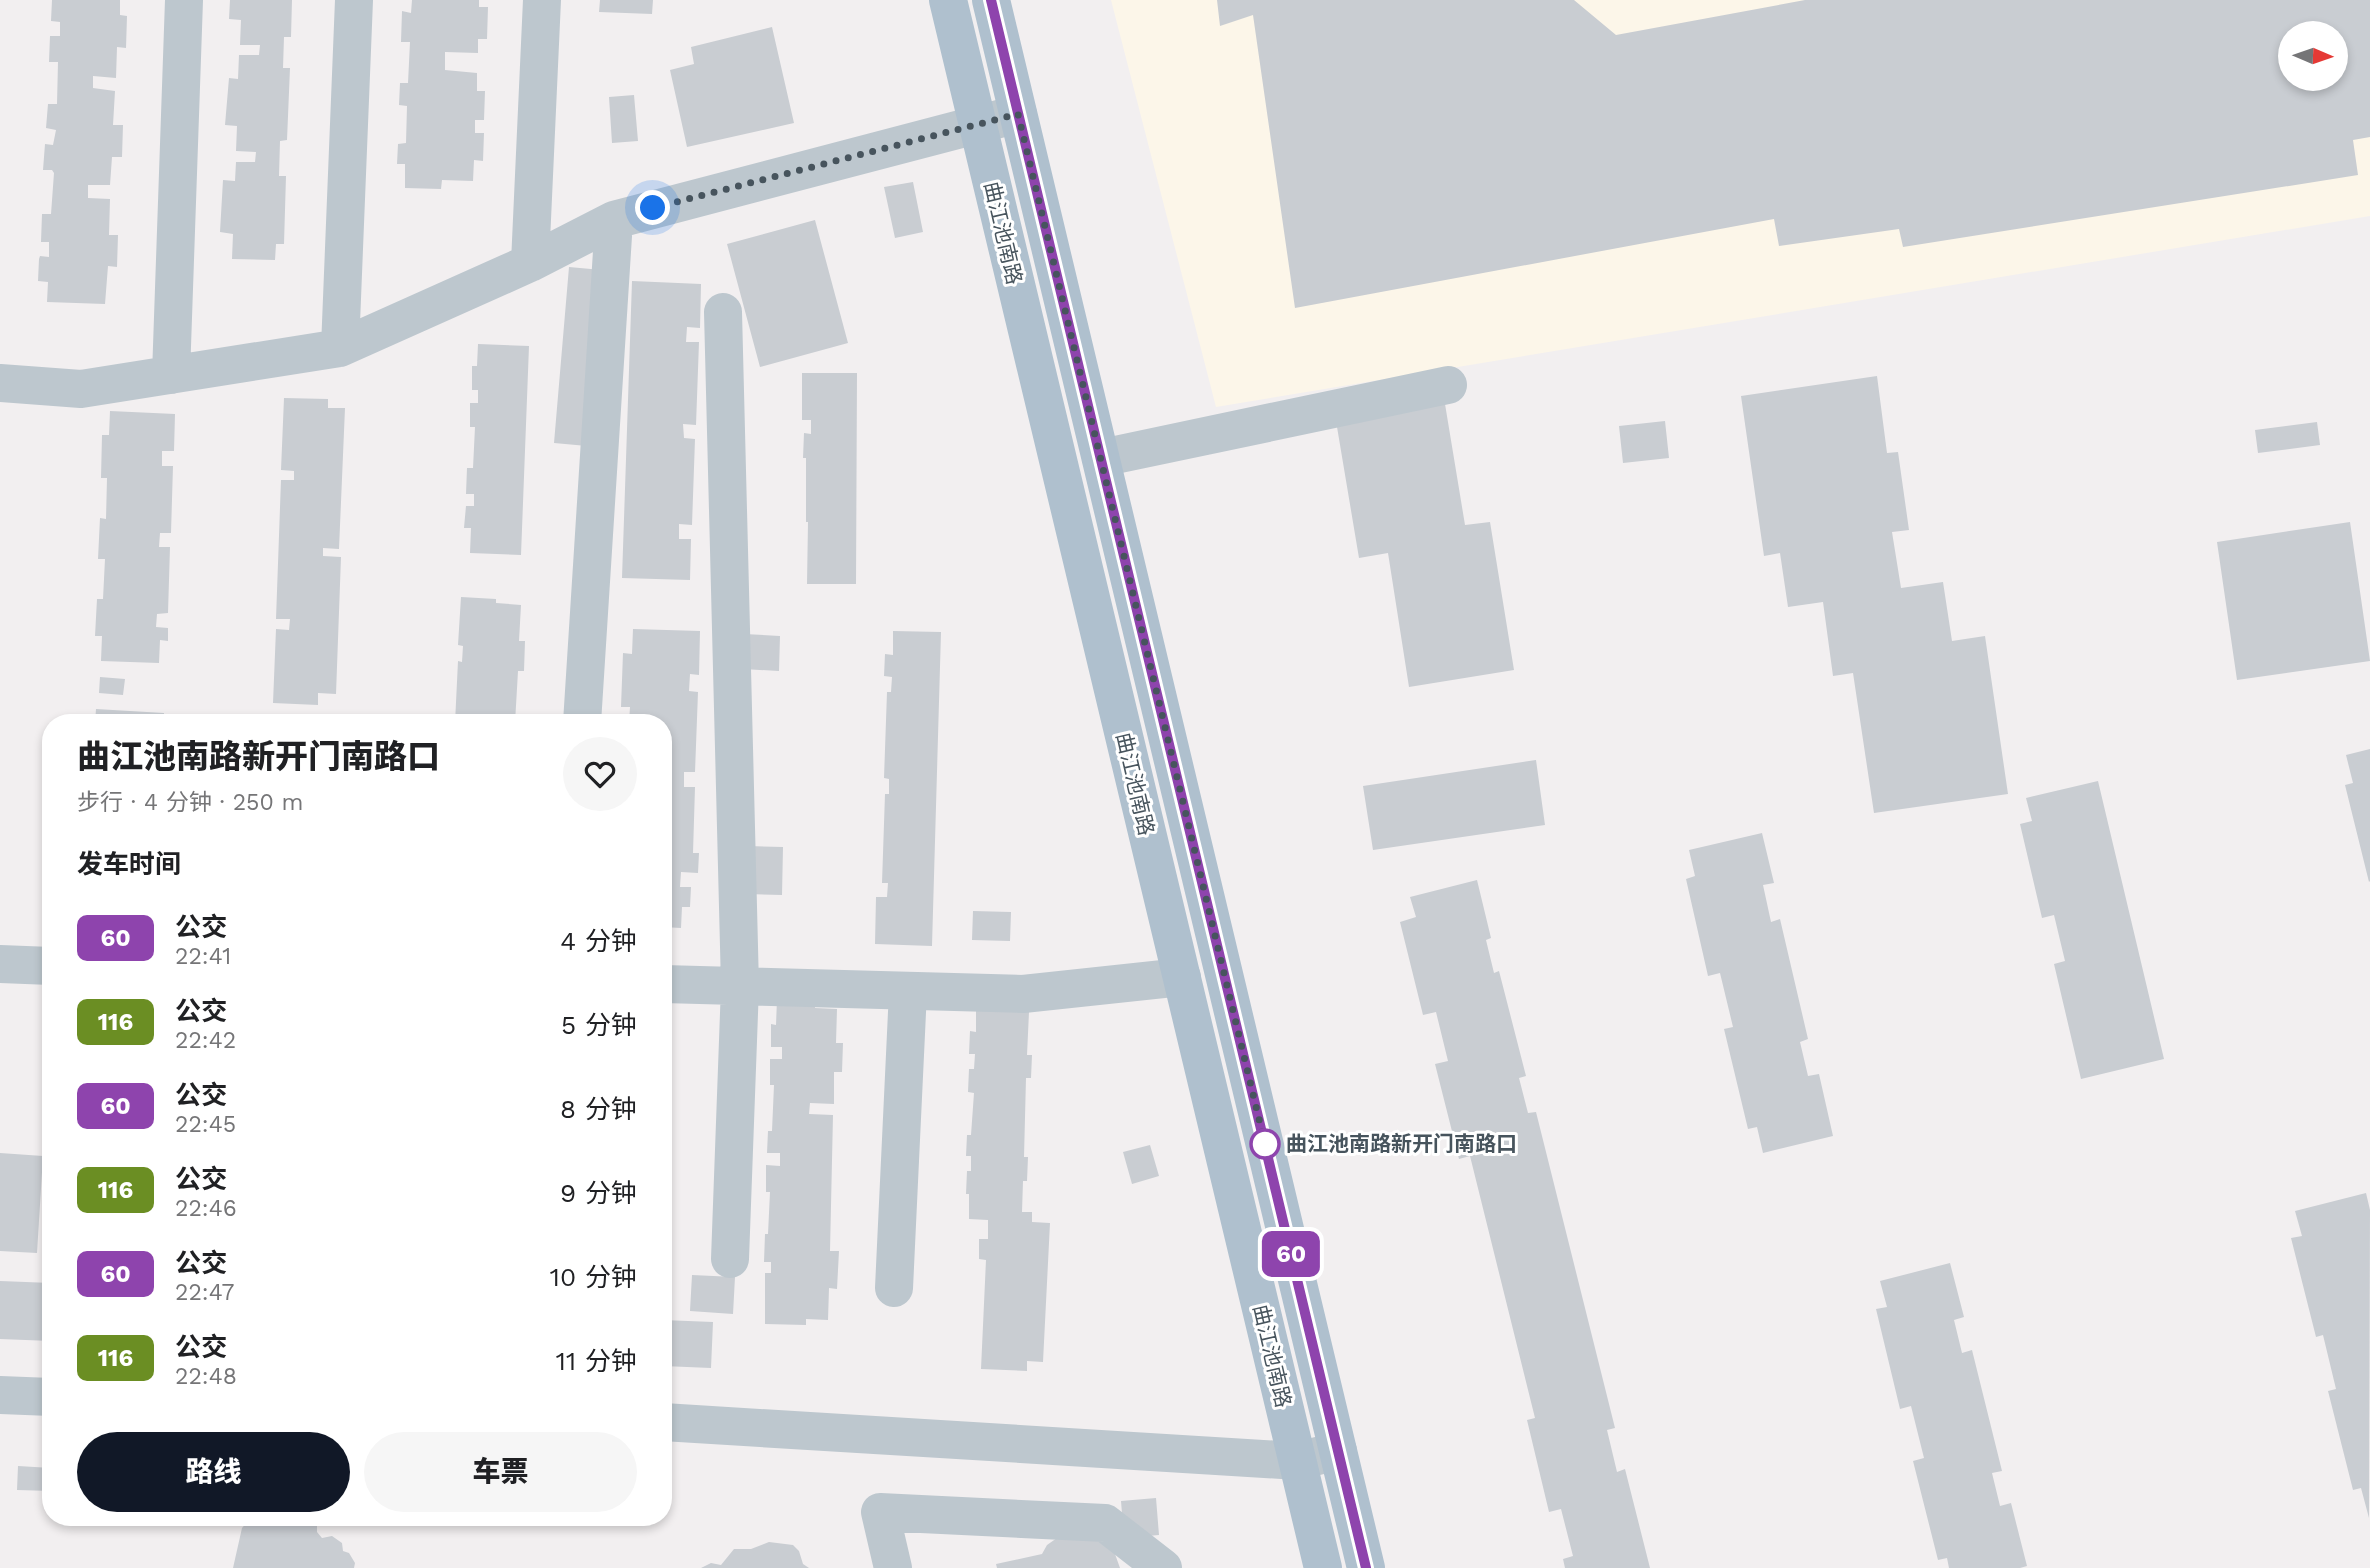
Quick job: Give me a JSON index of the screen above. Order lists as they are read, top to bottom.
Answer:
{
  "streets": {
    "main road": ["曲江池南路"]
  },
  "places": ["曲江池南路新开门南路口"],
  "lines": ["bus line 60"],
  "north": "right",
  "page": {
    "on_map": "60",
    "heading": [
      ["曲江池南路新开门南路口", "步行 · 4 分钟 · 250 m"],
      "发车时间"
    ],
    "list": [
      {
        "mark": "60",
        "name": "公交",
        "note": "22:41",
        "value": "4 分钟"
      },
      {
        "mark": "116",
        "name": "公交",
        "note": "22:42",
        "value": "5 分钟"
      },
      {
        "mark": "60",
        "name": "公交",
        "note": "22:45",
        "value": "8 分钟"
      },
      {
        "mark": "116",
        "name": "公交",
        "note": "22:46",
        "value": "9 分钟"
      },
      {
        "mark": "60",
        "name": "公交",
        "note": "22:47",
        "value": "10 分钟"
      },
      {
        "mark": "116",
        "name": "公交",
        "note": "22:48",
        "value": "11 分钟"
      }
    ],
    "buttons": ["路线", "车票"]
  }
}
